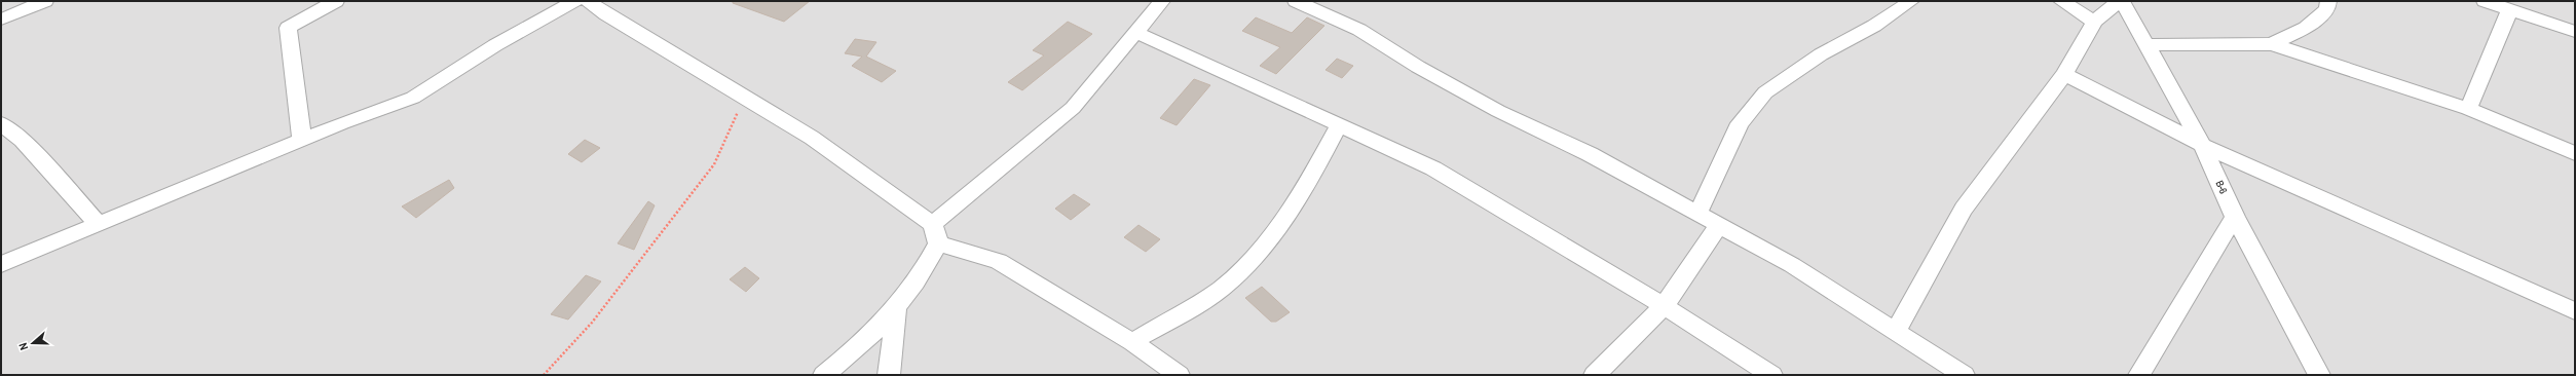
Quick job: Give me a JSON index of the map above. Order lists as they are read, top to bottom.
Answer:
{
  "streets": {
    "street": ["B-6"]
  },
  "north": "left"
}
